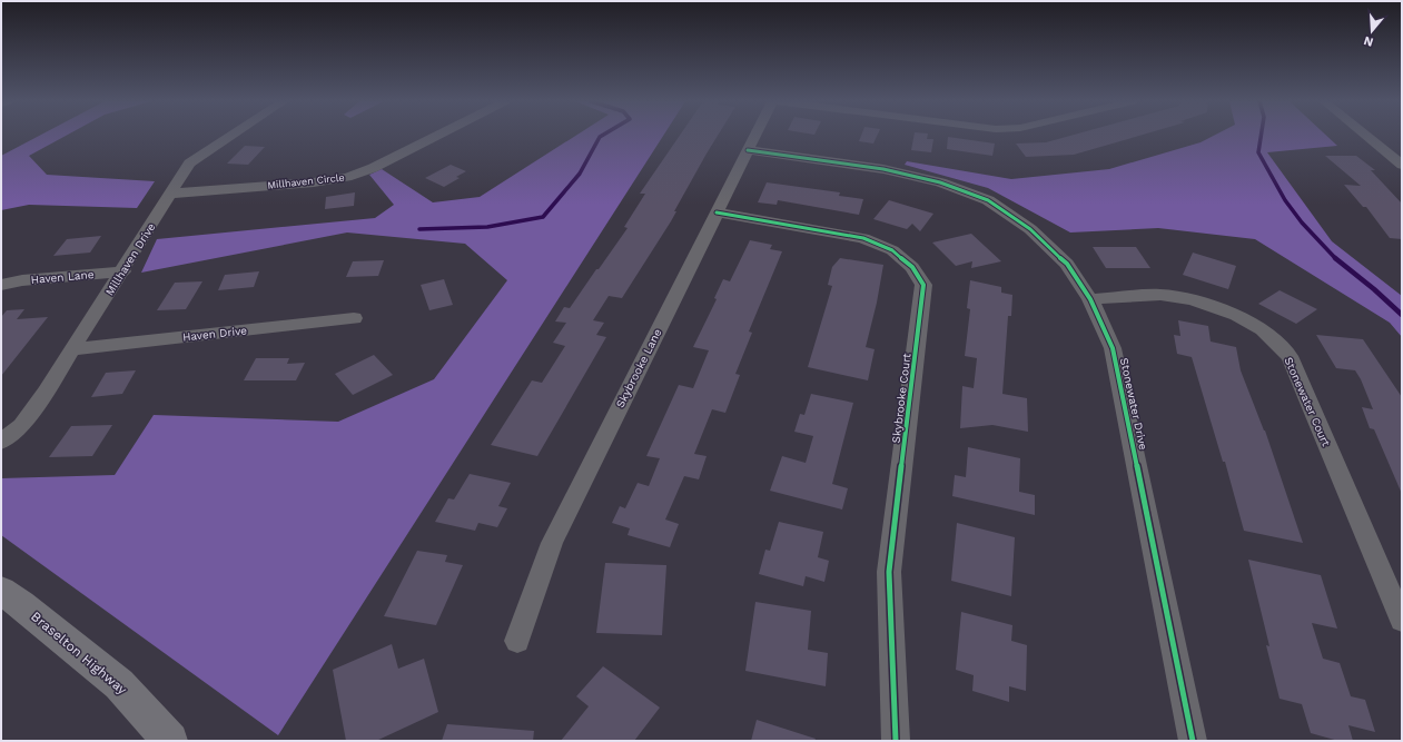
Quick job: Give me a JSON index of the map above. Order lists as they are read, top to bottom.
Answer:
{
  "streets": {
    "main road": ["Braselton Highway"],
    "street": [
      "Millhaven Circle",
      "Millhaven Drive",
      "Haven Lane",
      "Haven Drive",
      "Skybrooke Lane",
      "Skybrooke Court",
      "Stonewater Court",
      "Stonewater Drive"
    ]
  },
  "crossings": [
    ["Millhaven Circle", "Millhaven Drive"],
    ["Millhaven Drive", "Haven Lane"],
    ["Millhaven Drive", "Haven Drive"],
    ["Skybrooke Lane", "Skybrooke Court"],
    ["Skybrooke Lane", "Stonewater Drive"],
    ["Stonewater Court", "Stonewater Drive"]
  ],
  "north": "bottom"
}
